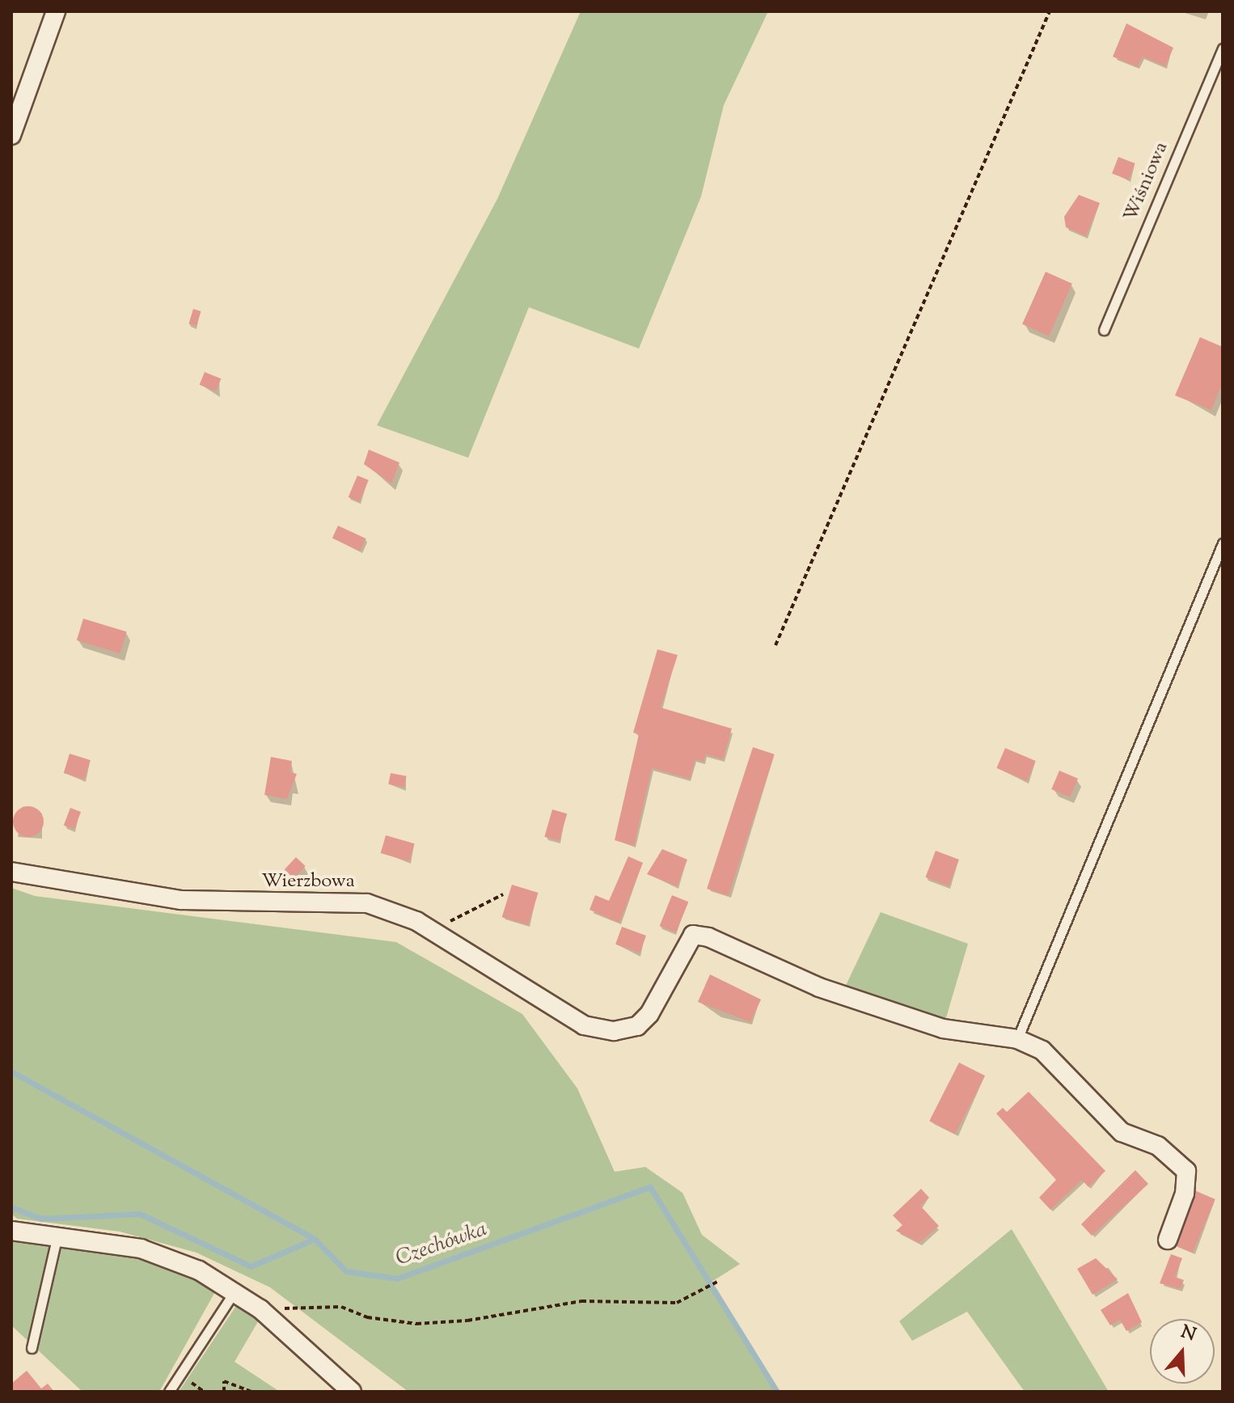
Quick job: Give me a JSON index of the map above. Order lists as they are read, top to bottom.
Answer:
{
  "streets": {
    "street": ["Wierzbowa"],
    "lane": ["Wiśniowa"]
  },
  "water": ["Czechówka"],
  "north": "top"
}
